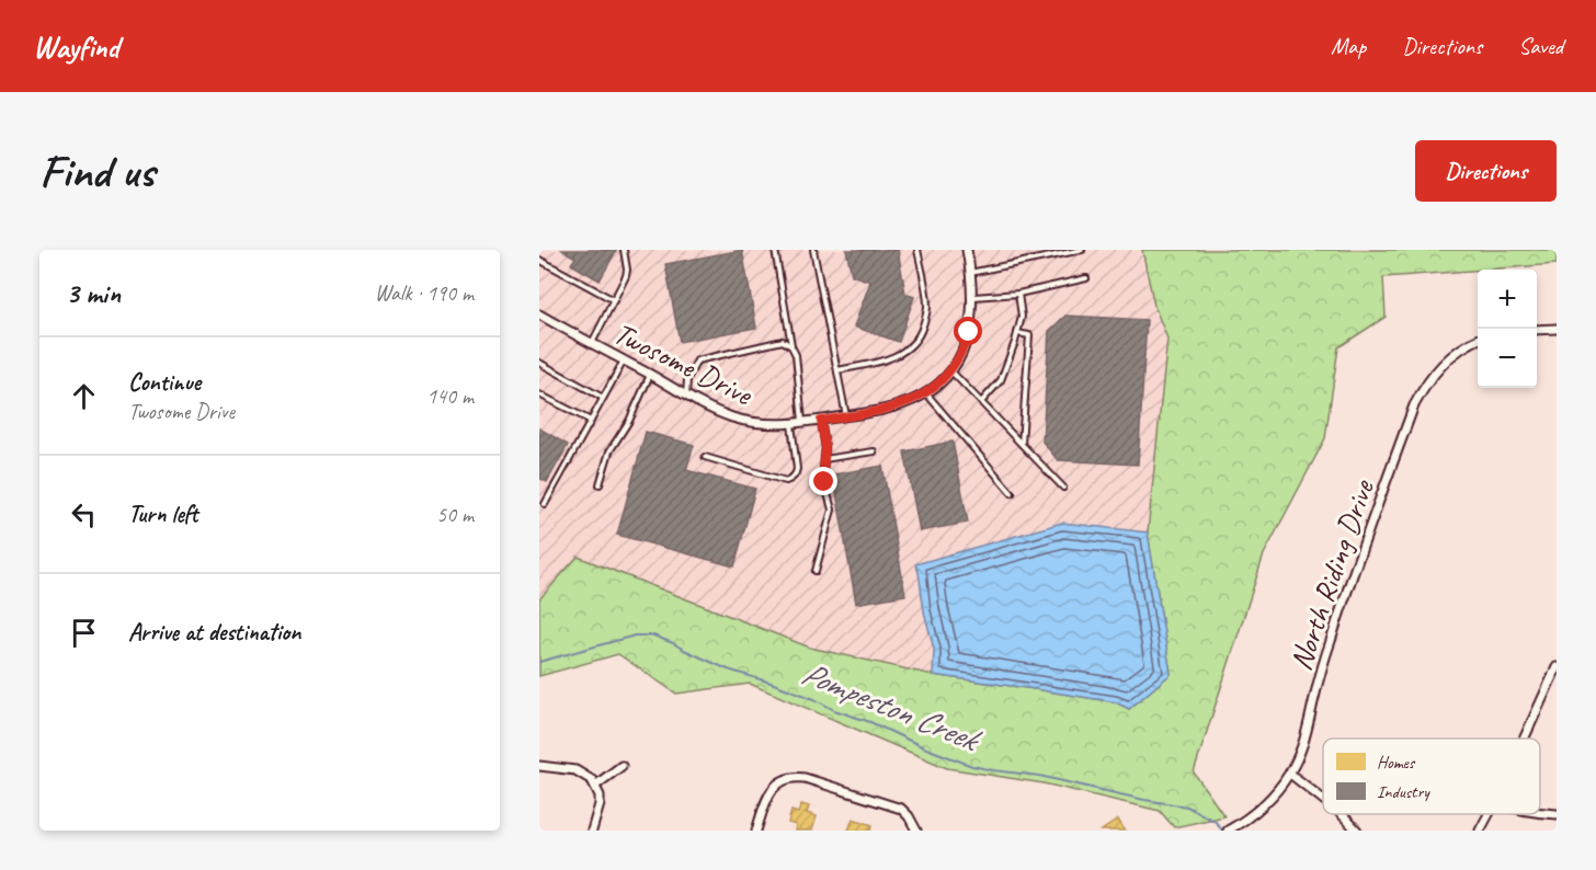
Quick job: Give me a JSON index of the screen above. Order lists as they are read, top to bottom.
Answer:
{
  "streets": {
    "street": ["Twosome Drive", "North Riding Drive"]
  },
  "water": ["Pompeston Creek"],
  "legend": ["Homes", "Industry"],
  "page": {
    "header": "Wayfind",
    "nav": ["Map", "Directions", "Saved"],
    "buttons": "Directions",
    "title": "Find us",
    "heading": ["3 min", "Walk · 190 m"],
    "map_buttons": ["+", "−"],
    "list": [
      ["Continue", "Twosome Drive", "140 m"],
      ["Turn left", "50 m"],
      "Arrive at destination"
    ]
  }
}
